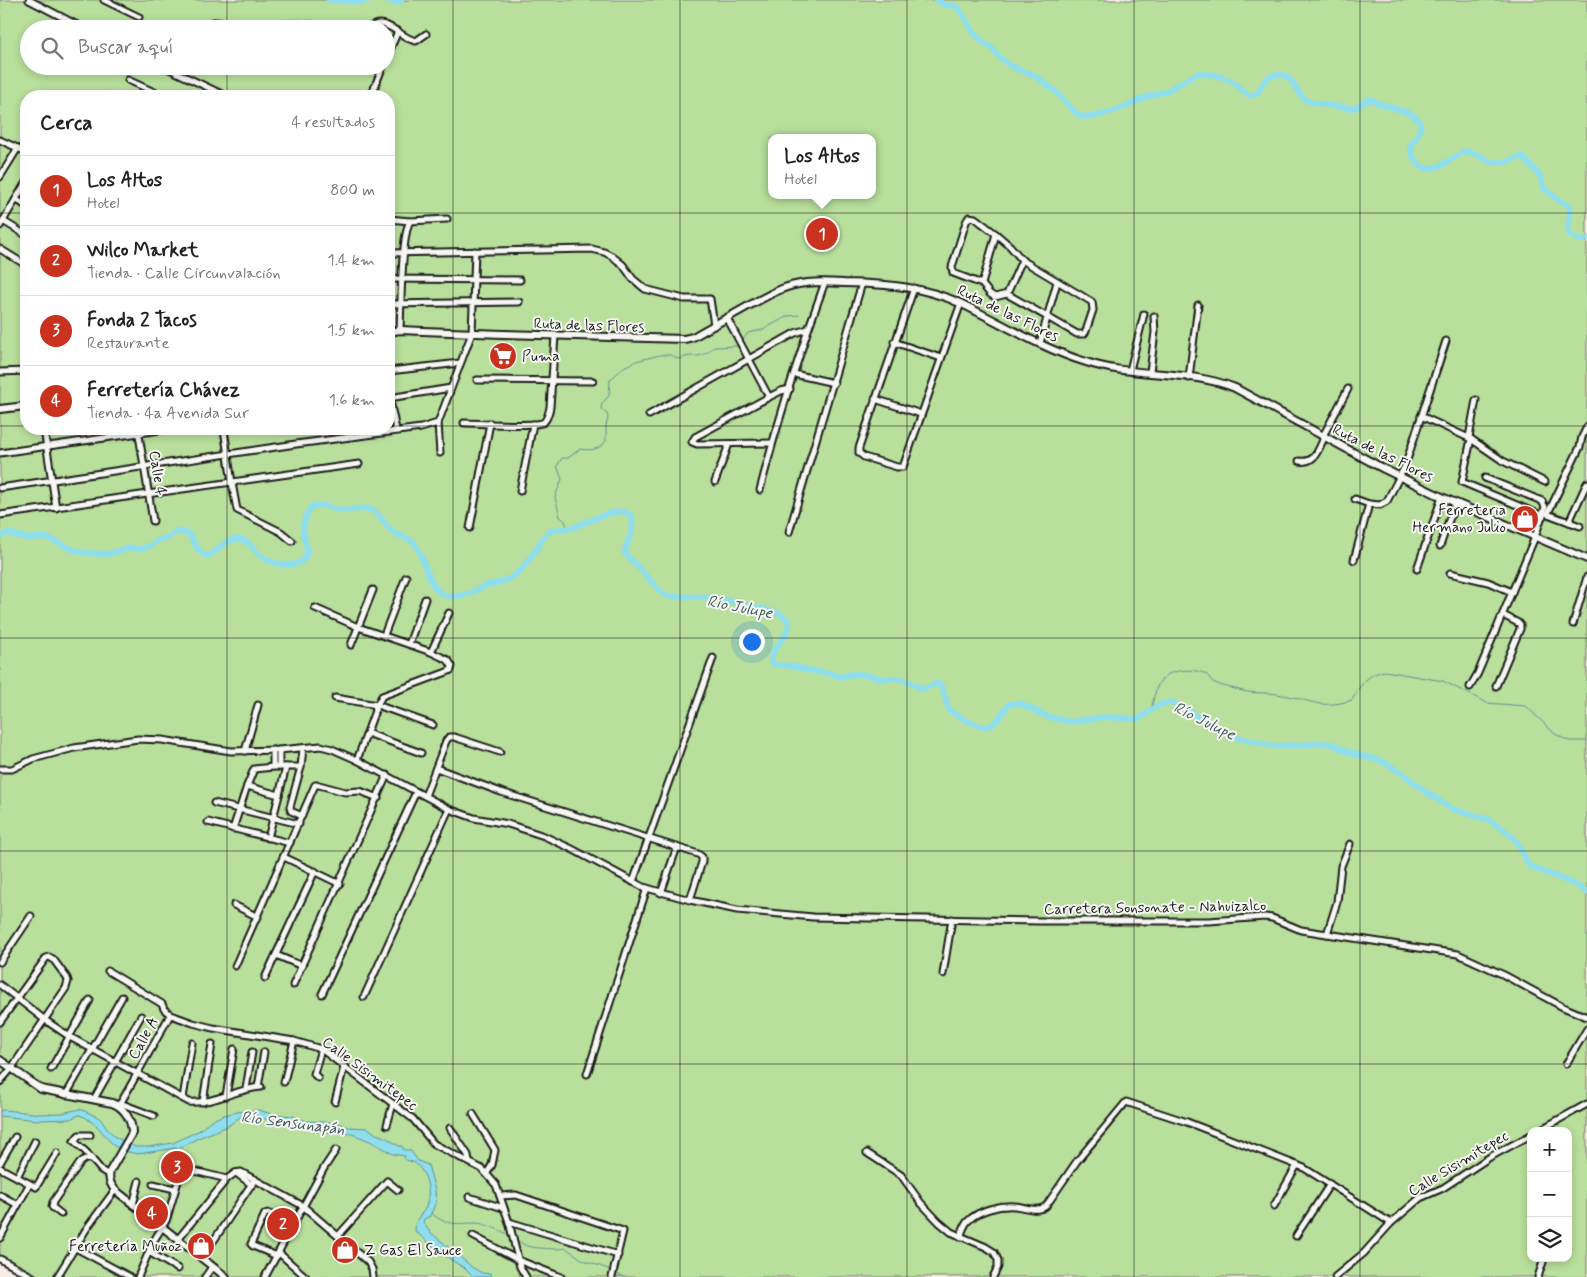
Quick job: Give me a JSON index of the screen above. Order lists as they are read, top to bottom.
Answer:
{
  "streets": {
    "main road": ["Ruta de las Flores"],
    "street": [
      "Calle 4",
      "Carretera Sonsonate - Nahuizalco",
      "Calle A",
      "Calle Sisimitepec"
    ]
  },
  "crossings": [
    ["Calle A", "Calle Sisimitepec"]
  ],
  "water": ["Río Julupe", "Río Sensunapán"],
  "places": {
    "supermarket": ["Puma"],
    "shop": ["Ferreteria Hermano Julio", "Ferretería Muñoz", "Z Gas El Sauce"]
  },
  "page": {
    "search": "Buscar aquí",
    "heading": ["Cerca", "4 resultados"],
    "popup": ["Los Altos", "Hotel"],
    "list": [
      {
        "mark": "1",
        "name": "Los Altos",
        "note": "Hotel",
        "value": "800 m"
      },
      {
        "mark": "2",
        "name": "Wilco Market",
        "note": "Tienda · Calle Circunvalación",
        "value": "1.4 km"
      },
      {
        "mark": "3",
        "name": "Fonda 2 Tacos",
        "note": "Restaurante",
        "value": "1.5 km"
      },
      {
        "mark": "4",
        "name": "Ferretería Chávez",
        "note": "Tienda · 4a Avenida Sur",
        "value": "1.6 km"
      }
    ],
    "pins": [
      "1",
      "3",
      "4",
      "2"
    ],
    "map_buttons": ["+", "−"]
  }
}
